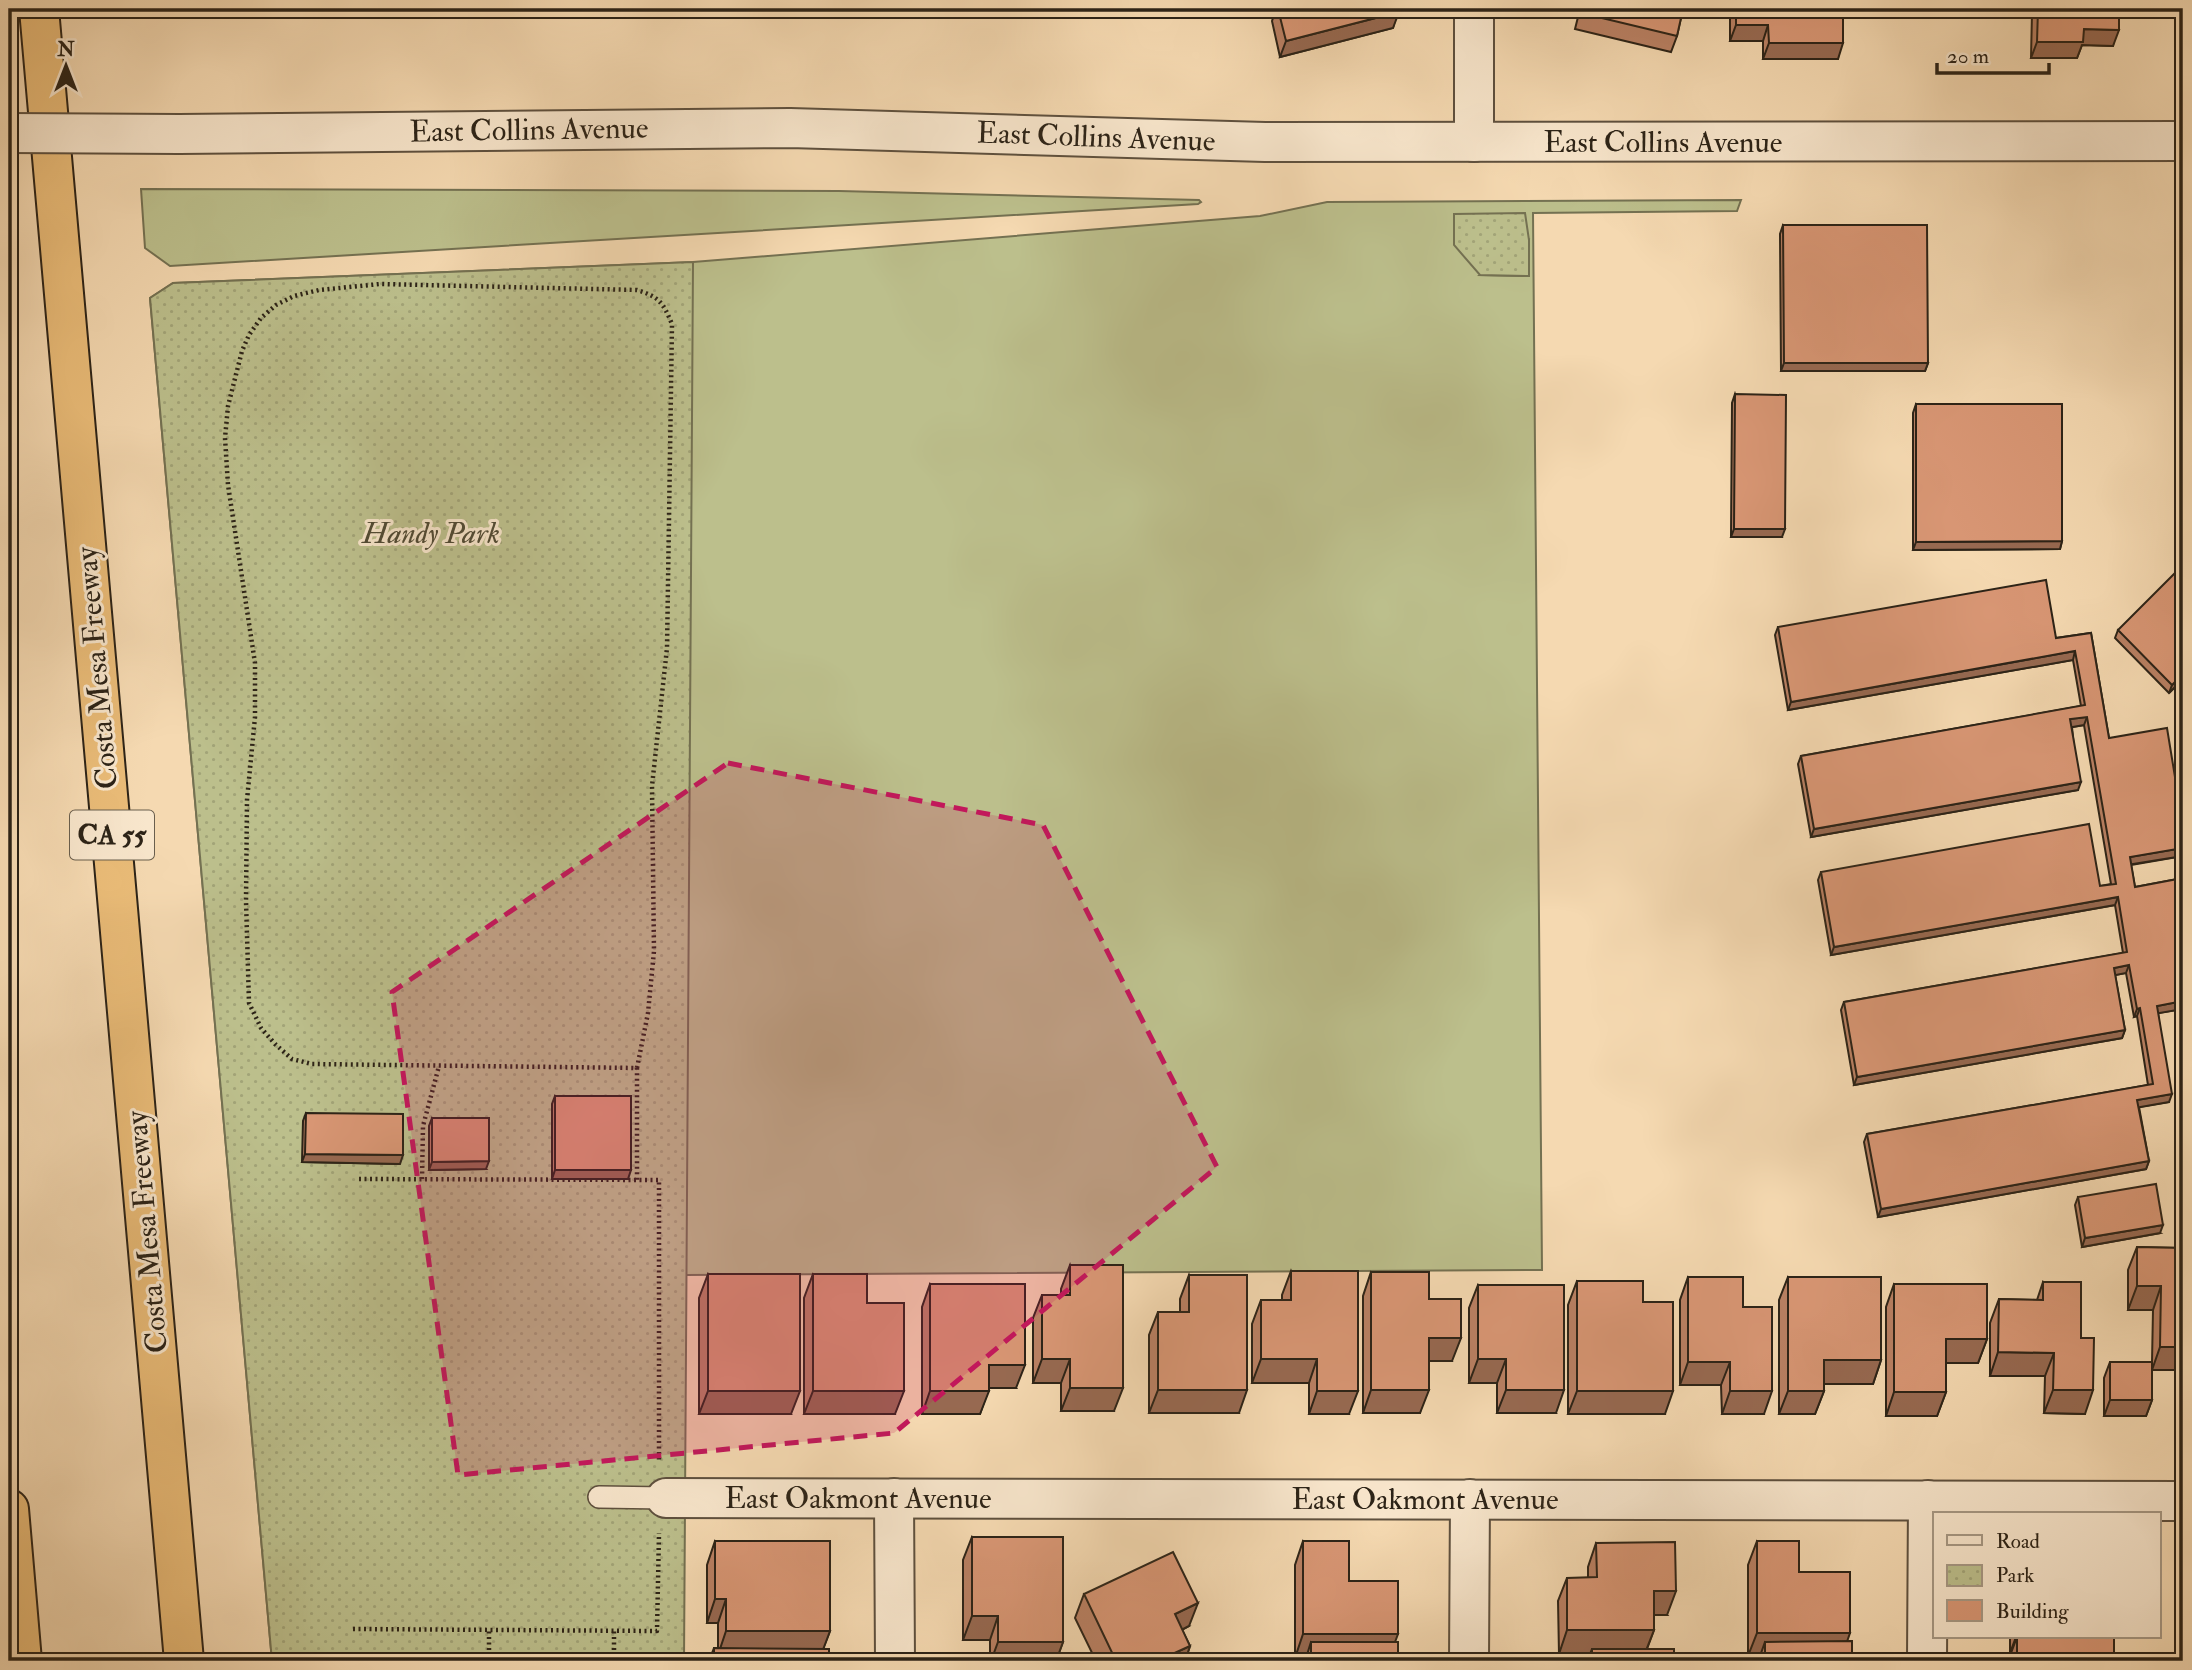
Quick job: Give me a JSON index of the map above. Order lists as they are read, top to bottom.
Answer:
{
  "streets": {
    "highway": ["Costa Mesa Freeway", "CA 55"],
    "street": ["East Collins Avenue", "East Oakmont Avenue"]
  },
  "parks": ["Handy Park"],
  "legend": ["Road", "Park", "Building"],
  "scale_bar": "20 m",
  "north": "top"
}
